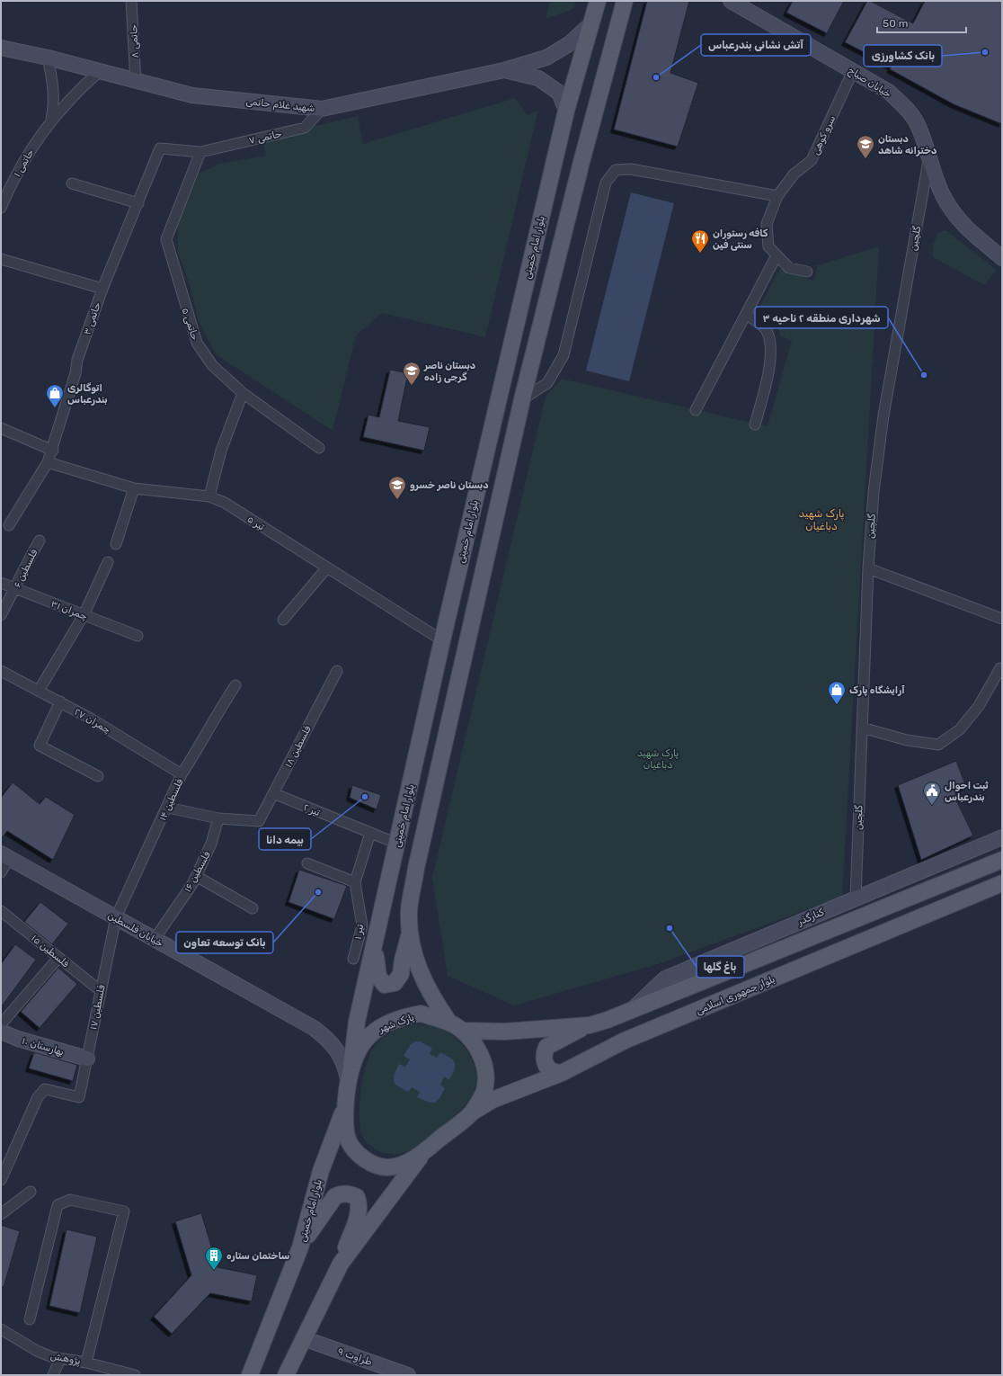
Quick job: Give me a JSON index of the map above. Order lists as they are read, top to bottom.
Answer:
{
  "streets": {
    "main road": ["بلوار امام خمینی", "بلوار جمهوری اسلامی", "پارک شهر"],
    "street": [
      "حاتمی ۸",
      "خیابان صباح",
      "شهید غلام حاتمی",
      "سرو کوهی",
      "حاتمی ۷",
      "حاتمی ۱",
      "گلچین",
      "حاتمی ۳",
      "حاتمی ۵",
      "تیر ۵",
      "فلسطین ۶",
      "چمران ۳۱",
      "چمران ۲۷",
      "فلسطین ۱۸",
      "فلسطین ۱۴",
      "تیر ۲",
      "فلسطین ۱۶",
      "کنارگذر",
      "خیابان فلسطین",
      "تیر ۱",
      "فلسطین ۱۵",
      "فلسطین ۱۷",
      "بهارستان ۱۰",
      "طراوت ۹",
      "پژوهش"
    ]
  },
  "crossings": [
    ["حاتمی ۸", "شهید غلام حاتمی"],
    ["خیابان صباح", "سرو کوهی"],
    ["خیابان صباح", "گلچین"],
    ["شهید غلام حاتمی", "حاتمی ۷"],
    ["شهید غلام حاتمی", "حاتمی ۱"],
    ["شهید غلام حاتمی", "بلوار امام خمینی"],
    ["حاتمی ۷", "حاتمی ۳"],
    ["حاتمی ۷", "حاتمی ۵"],
    ["گلچین", "کنارگذر"],
    ["بلوار امام خمینی", "تیر ۵"],
    ["بلوار امام خمینی", "تیر ۲"],
    ["بلوار امام خمینی", "خیابان فلسطین"],
    ["بلوار امام خمینی", "پارک شهر"],
    ["حاتمی ۳", "حاتمی ۵"],
    ["حاتمی ۳", "تیر ۵"],
    ["فلسطین ۶", "چمران ۳۱"],
    ["چمران ۲۷", "فلسطین ۱۴"],
    ["فلسطین ۱۸", "تیر ۲"],
    ["فلسطین ۱۸", "فلسطین ۱۶"],
    ["فلسطین ۱۴", "خیابان فلسطین"],
    ["فلسطین ۱۴", "فلسطین ۱۷"],
    ["تیر ۲", "تیر ۱"],
    ["فلسطین ۱۶", "خیابان فلسطین"],
    ["خیابان فلسطین", "فلسطین ۱۷"],
    ["خیابان فلسطین", "پارک شهر"],
    ["فلسطین ۱۵", "فلسطین ۱۷"],
    ["بلوار جمهوری اسلامی", "پارک شهر"],
    ["فلسطین ۱۷", "بهارستان ۱۰"]
  ],
  "districts": ["پارک شهید دباغیان"],
  "parks": ["پارک شهید دباغیان"],
  "places": {
    "other": [
      "بانک کشاورزی",
      "آتش نشانی بندرعباس",
      "شهرداری منطقه ۲ ناحیه ۳",
      "بیمه دانا",
      "بانک توسعه تعاون",
      "باغ گلها"
    ],
    "school or university": ["دبستان دخترانه شاهد", "دبستان ناصر گرجی زاده", "دبستان ناصر خسرو"],
    "restaurant": ["کافه رستوران سنتی فین"],
    "shop": ["اتوگالری بندرعباس", "آرایشگاه پارک"],
    "public building": ["ثبت احوال بندرعباس"],
    "building": ["ساختمان ستاره"]
  },
  "scale_bar": "50 m"
}
